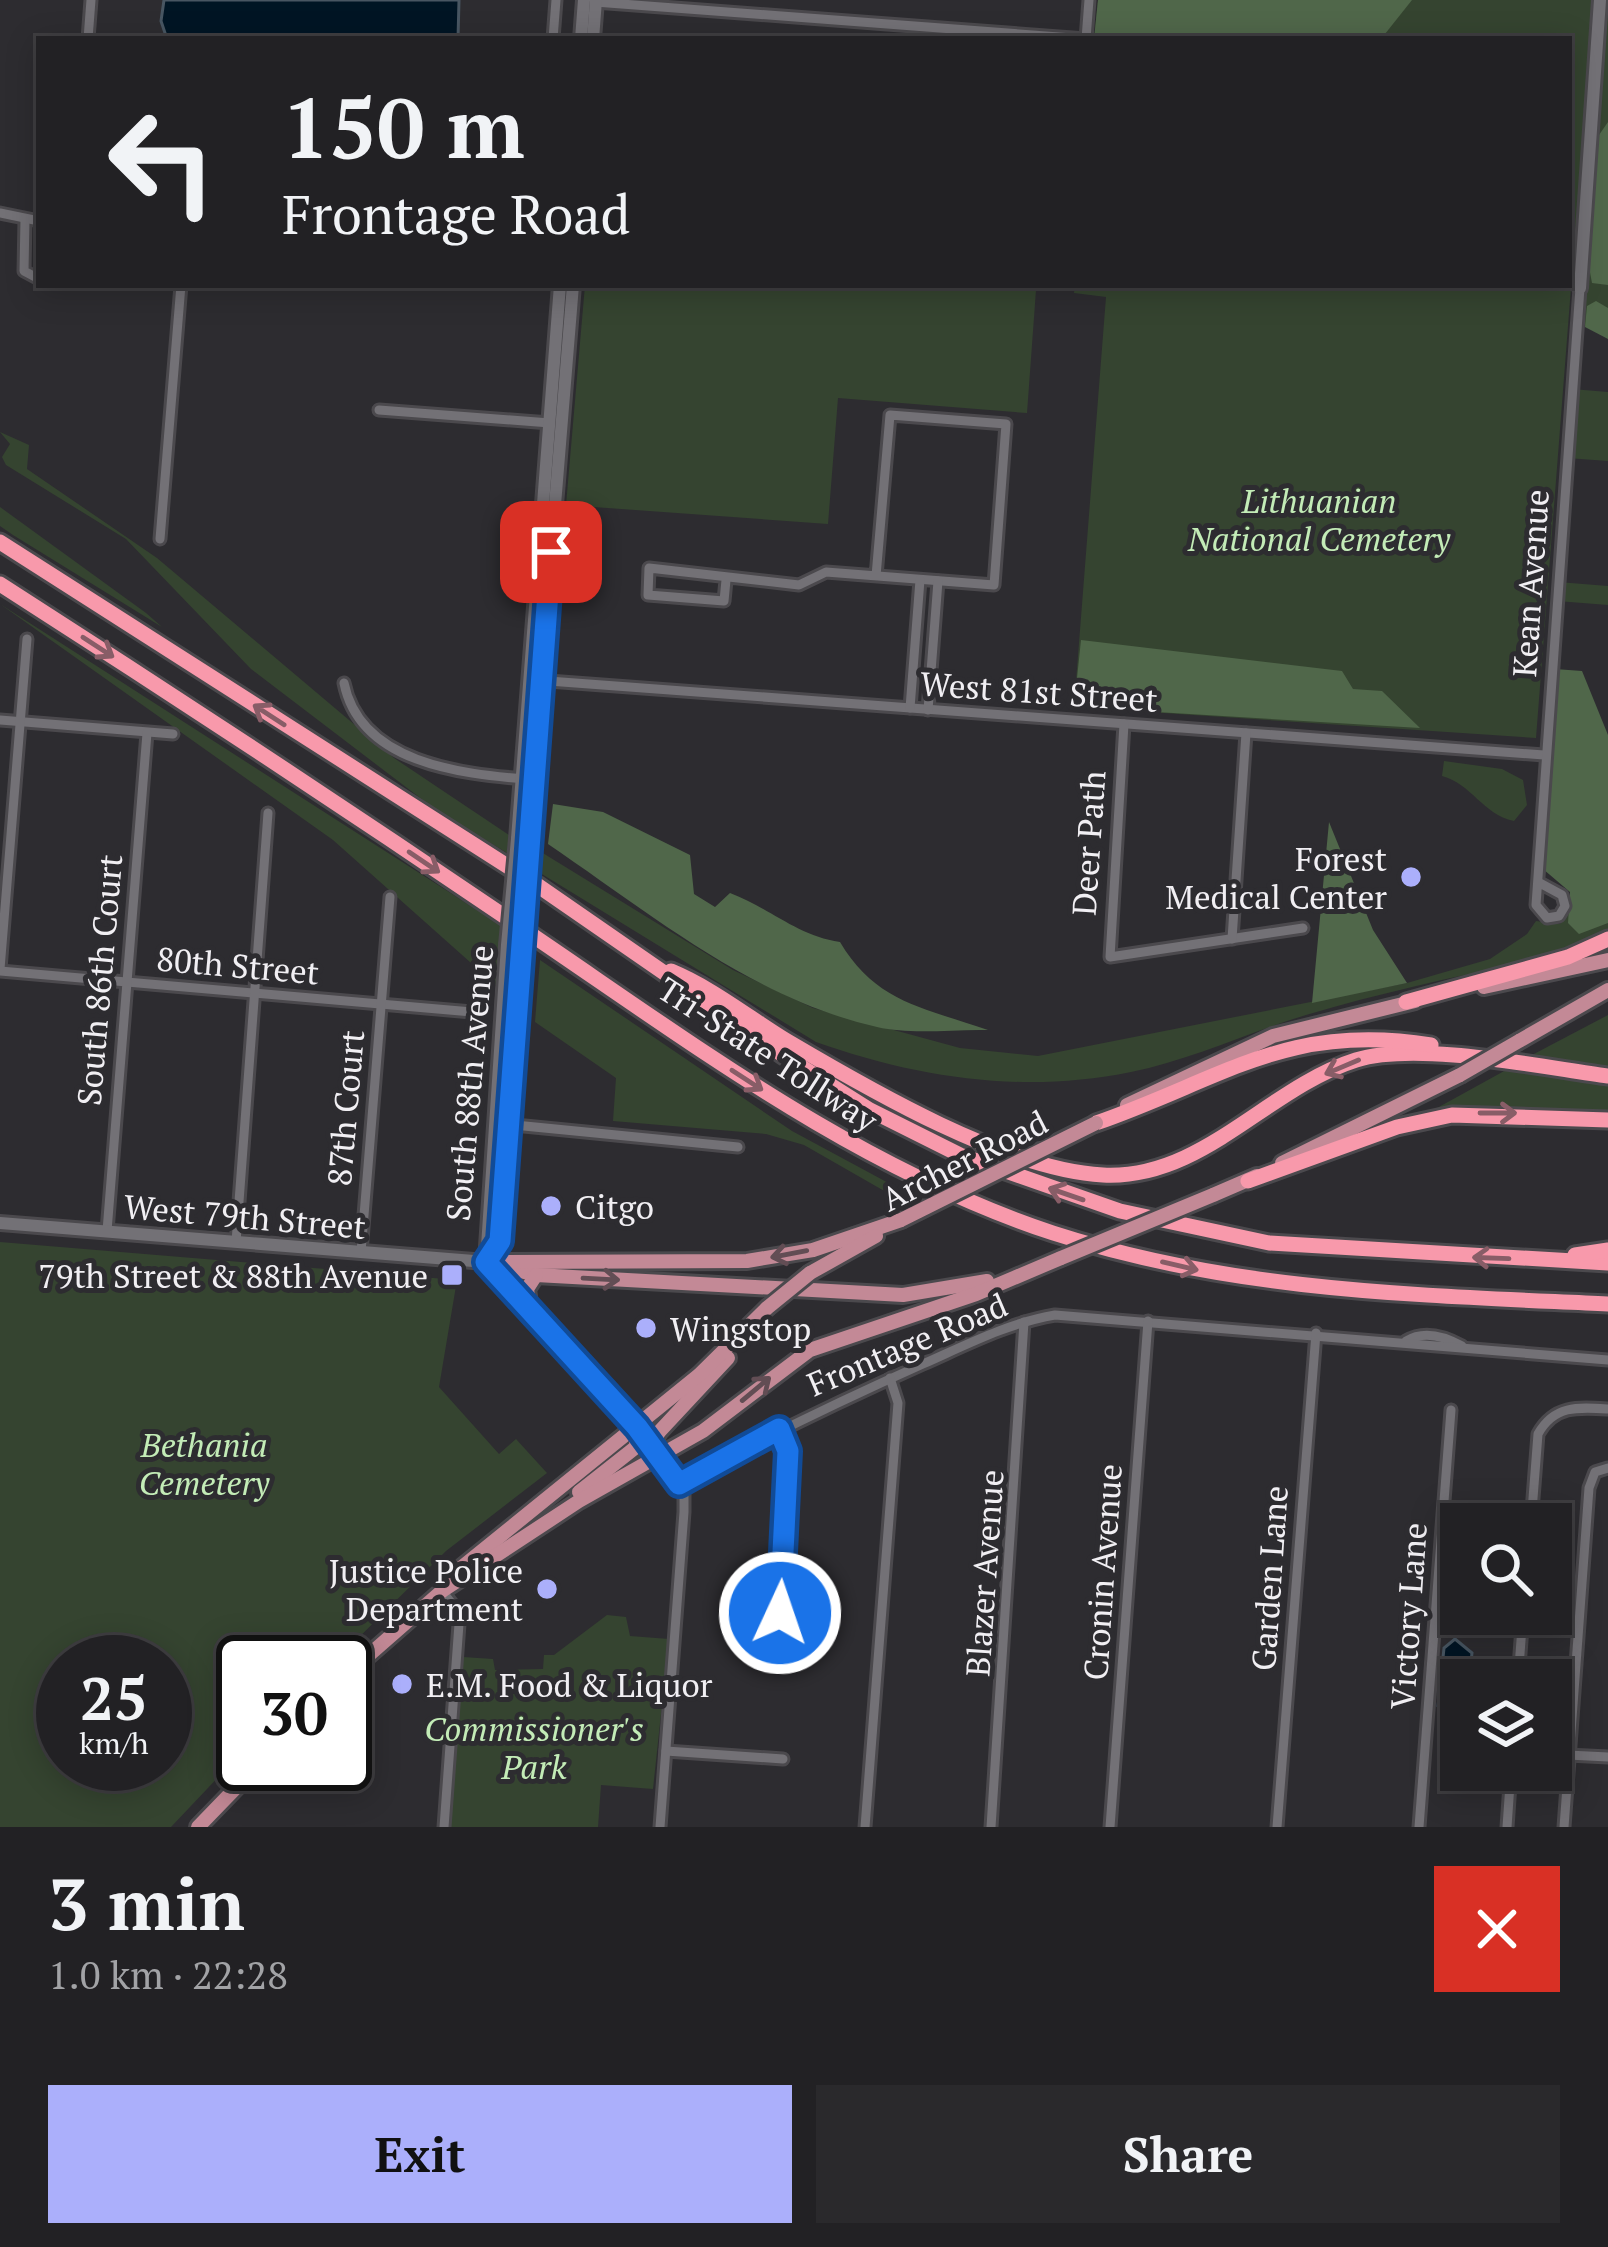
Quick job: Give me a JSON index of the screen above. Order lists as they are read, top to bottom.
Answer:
{
  "streets": {
    "highway": ["Tri-State Tollway"],
    "main road": ["Archer Road"],
    "street": [
      "Kean Avenue",
      "West 81st Street",
      "Deer Path",
      "80th Street",
      "South 86th Court",
      "South 88th Avenue",
      "87th Court",
      "West 79th Street",
      "Frontage Road",
      "Cronin Avenue",
      "Blazer Avenue",
      "Garden Lane",
      "Victory Lane"
    ]
  },
  "crossings": [
    ["Kean Avenue", "West 81st Street"],
    ["West 81st Street", "Deer Path"],
    ["West 81st Street", "South 88th Avenue"],
    ["80th Street", "South 86th Court"],
    ["80th Street", "87th Court"],
    ["South 86th Court", "West 79th Street"],
    ["South 88th Avenue", "West 79th Street"],
    ["87th Court", "West 79th Street"],
    ["Frontage Road", "Cronin Avenue"],
    ["Frontage Road", "Blazer Avenue"],
    ["Frontage Road", "Garden Lane"]
  ],
  "parks": ["Lithuanian National Cemetery", "Bethania Cemetery", "Commissioner's Park"],
  "places": {
    "other": [
      "Forest Medical Center",
      "Citgo",
      "Wingstop",
      "Justice Police Department",
      "E.M. Food & Liquor"
    ],
    "transit": ["79th Street & 88th Avenue"]
  },
  "page": {
    "turn": ["150 m", "Frontage Road"],
    "speed": "25 km/h",
    "limit": "30",
    "heading": ["3 min", "1.0 km · 22:28"],
    "buttons": ["Exit", "Share"]
  }
}
